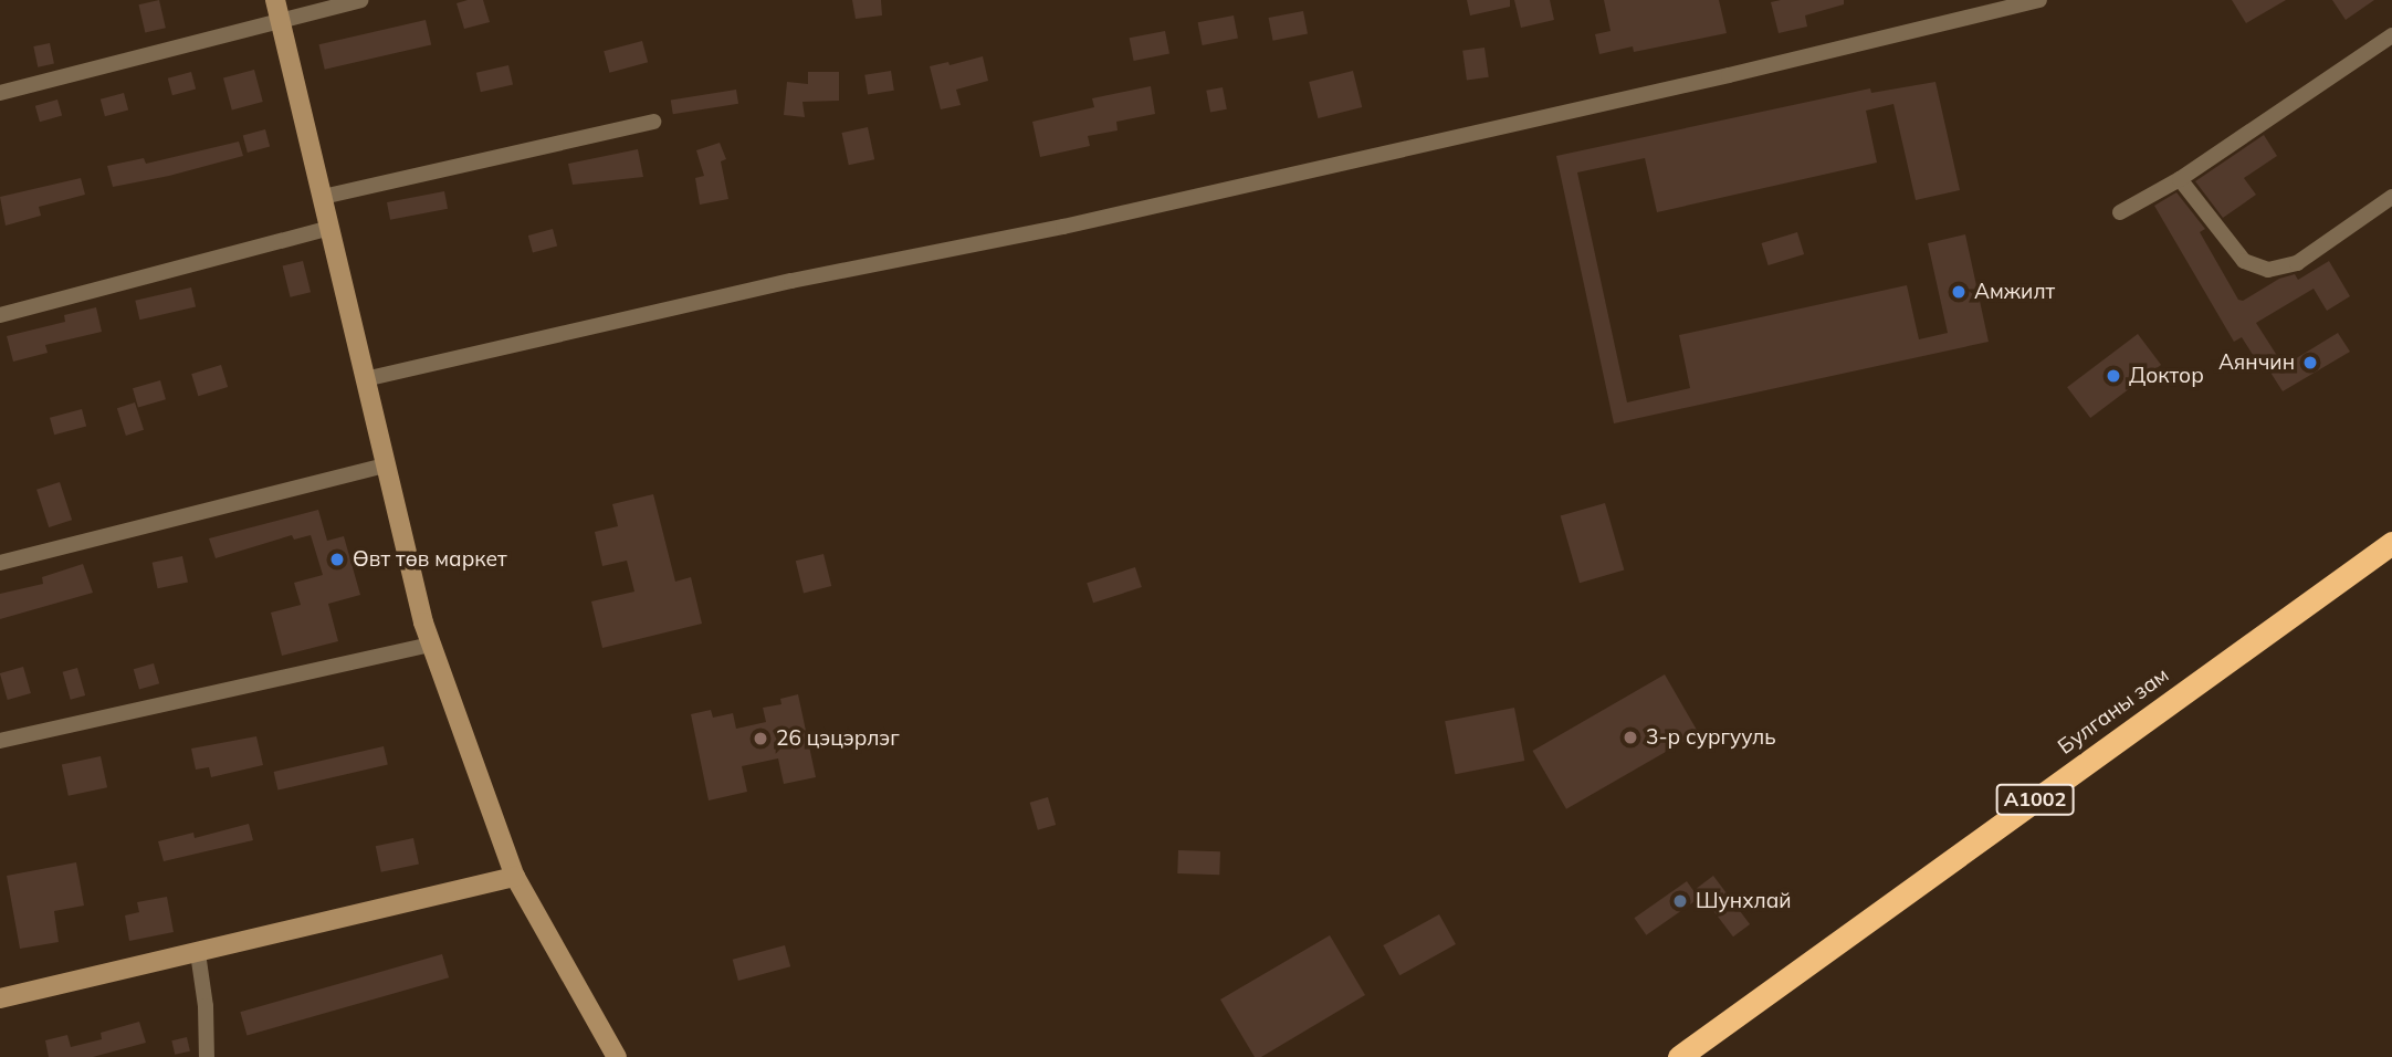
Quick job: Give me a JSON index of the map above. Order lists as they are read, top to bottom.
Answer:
{
  "streets": {
    "highway": ["Булганы зам", "A1002"]
  },
  "places": [
    "Амжилт",
    "Аянчин",
    "Доктор",
    "Өвт төв маркет",
    "3-р сургууль",
    "26 цэцэрлэг",
    "Шунхлай"
  ]
}
